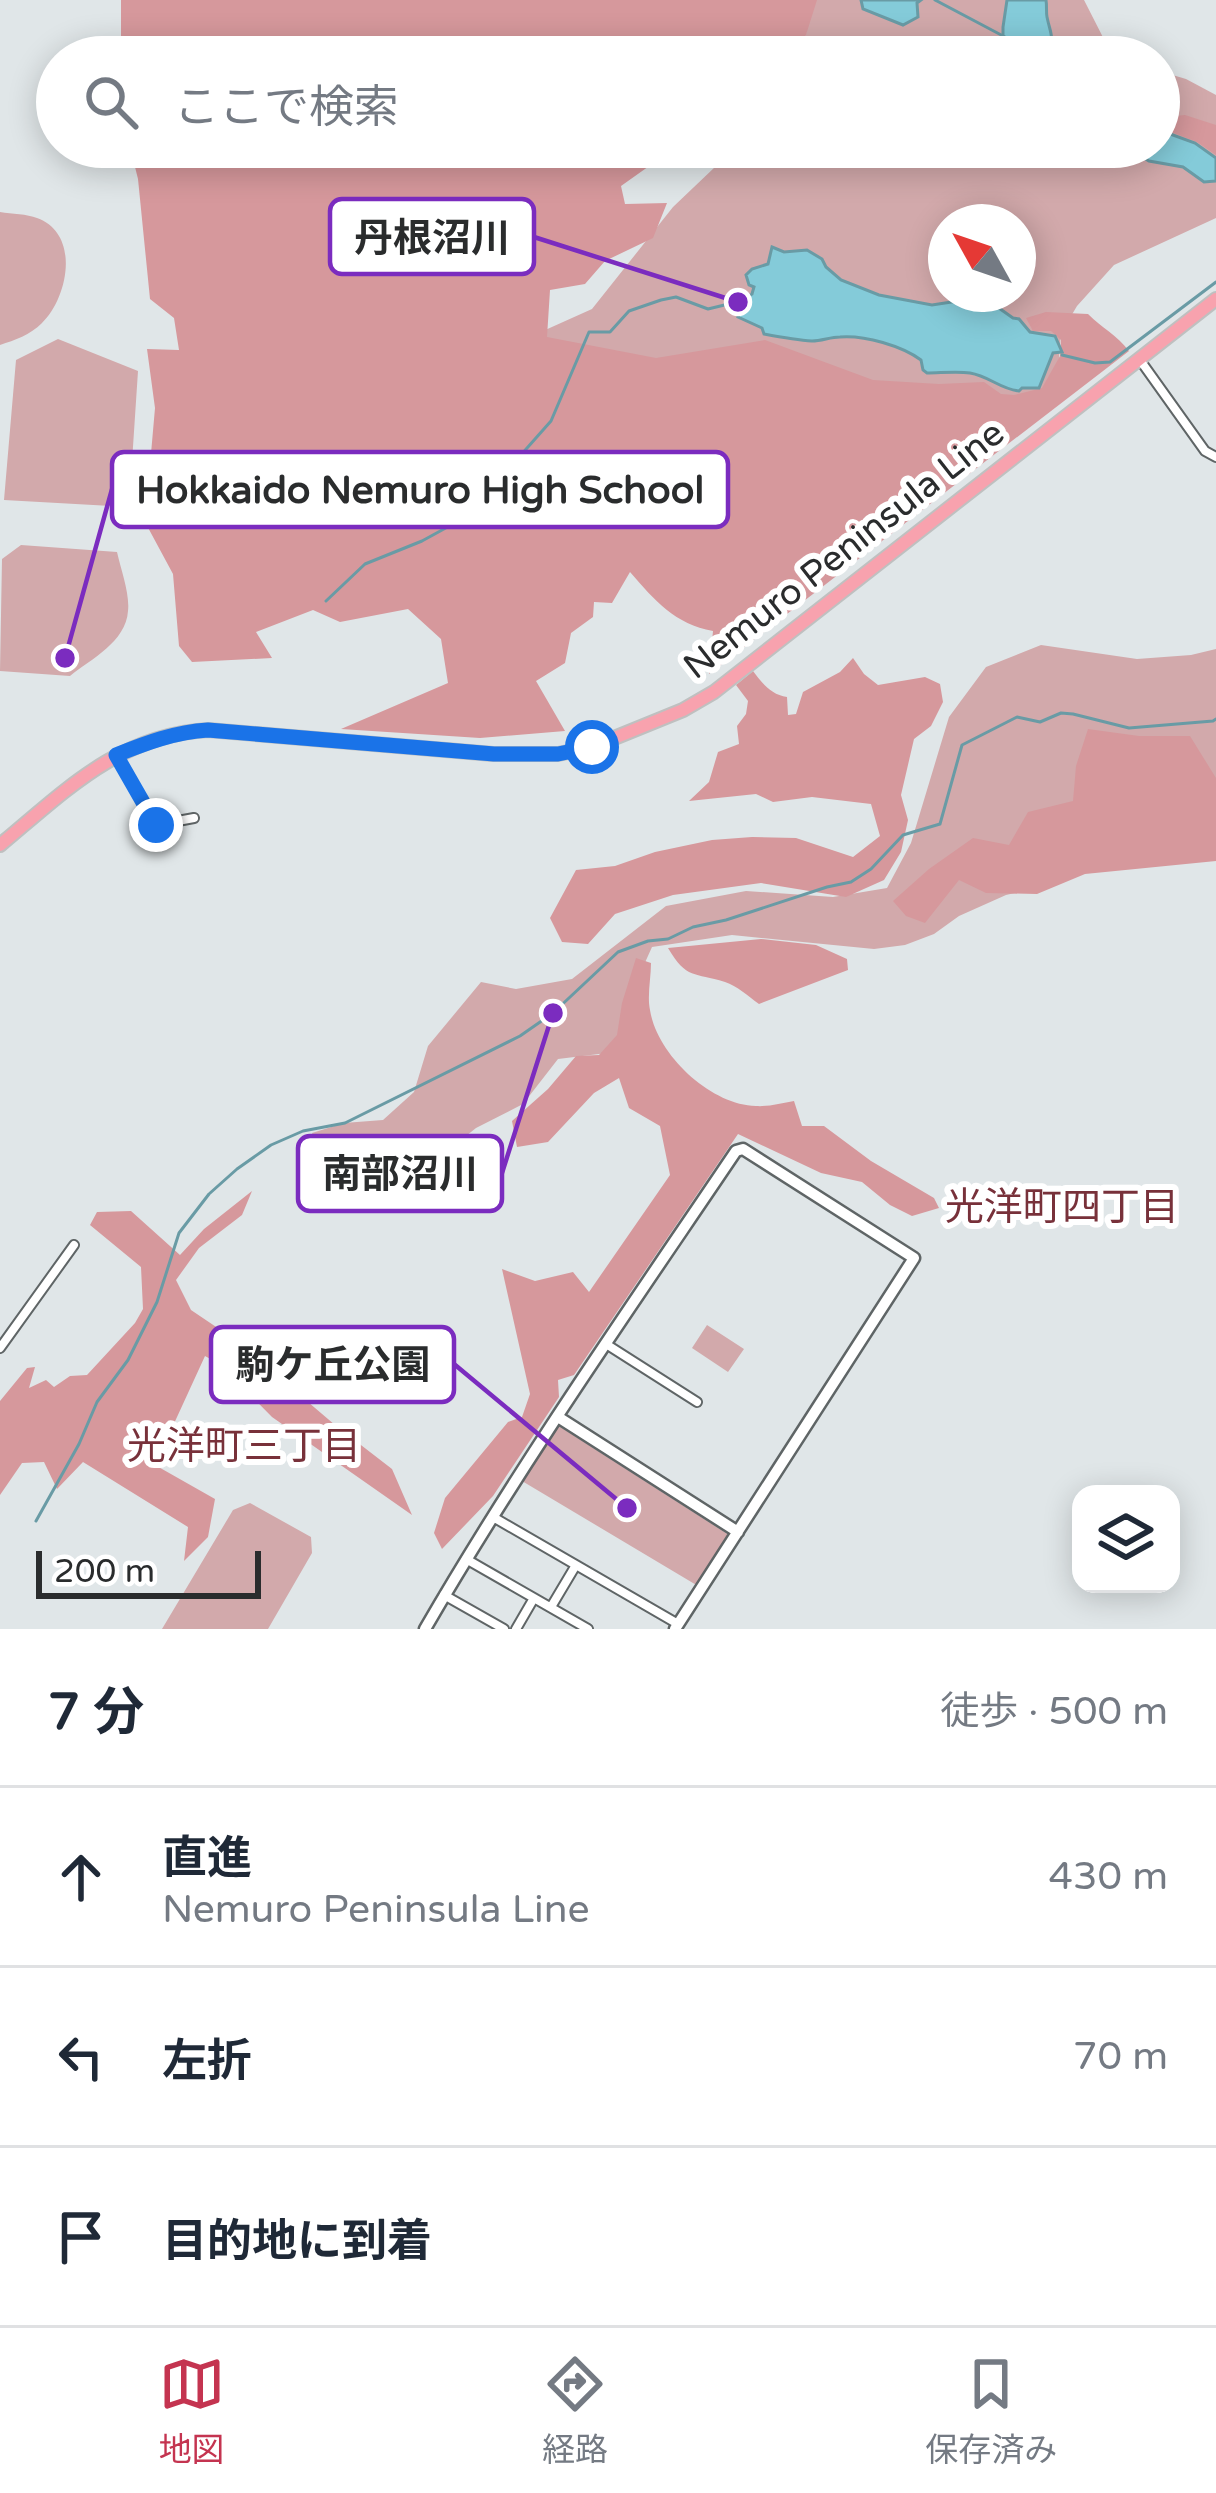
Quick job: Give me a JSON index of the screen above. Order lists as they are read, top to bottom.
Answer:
{
  "streets": {
    "main road": ["Nemuro Peninsula Line"]
  },
  "districts": ["光洋町四丁目", "光洋町三丁目"],
  "places": [
    "丹根沼川",
    "Hokkaido Nemuro High School",
    "南部沼川",
    "駒ケ丘公園"
  ],
  "scale_bar": "200 m",
  "north": "top left",
  "page": {
    "search": "ここで検索",
    "scale": "200 m",
    "heading": ["7 分", "徒歩 · 500 m"],
    "list": [
      ["直進", "Nemuro Peninsula Line", "430 m"],
      ["左折", "70 m"],
      "目的地に到着"
    ],
    "nav": ["地図", "経路", "保存済み"]
  }
}
